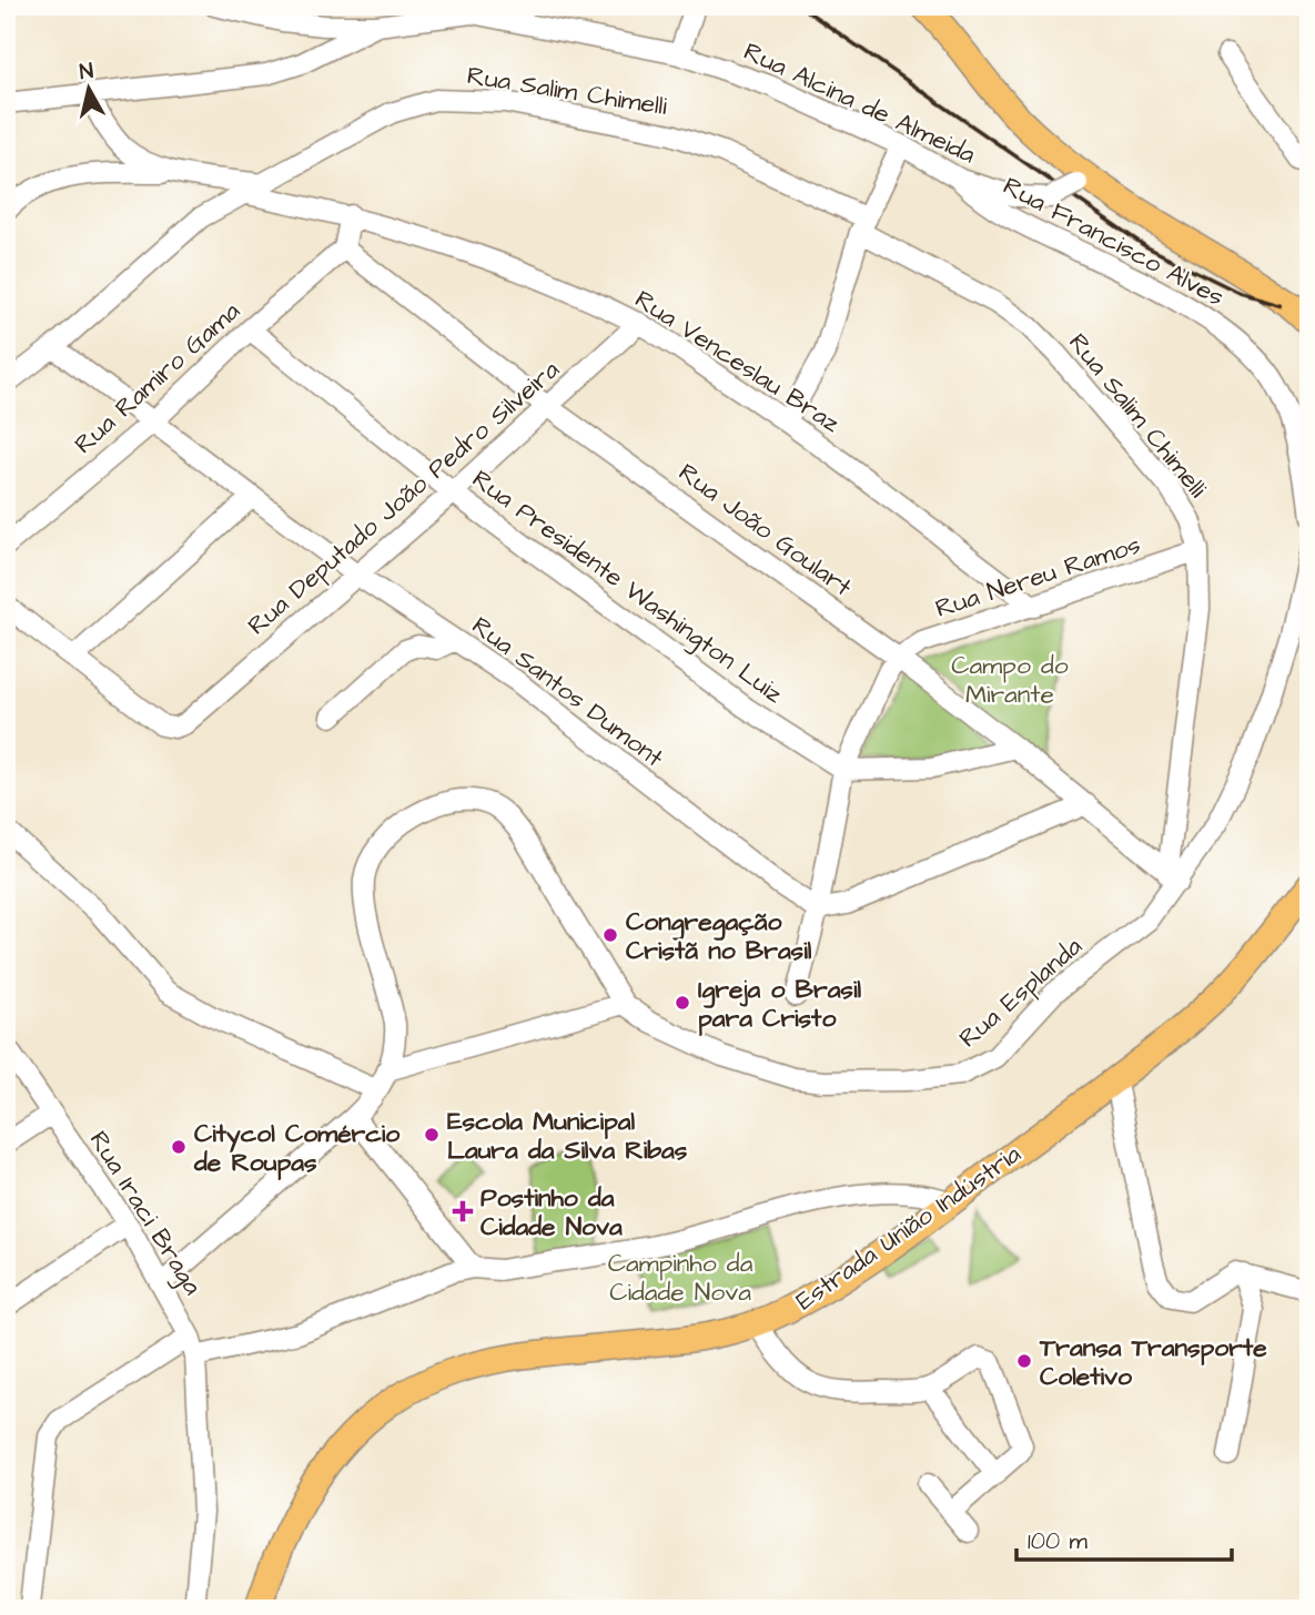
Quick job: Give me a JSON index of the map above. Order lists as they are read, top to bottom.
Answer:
{
  "streets": {
    "main road": ["Estrada União Indústria"],
    "street": [
      "Rua Salim Chimelli",
      "Rua Alcina de Almeida",
      "Rua Francisco Alves",
      "Rua Venceslau Braz",
      "Rua Ramiro Gama",
      "Rua Deputado João Pedro Silveira",
      "Rua João Goulart",
      "Rua Nereu Ramos",
      "Rua Presidente Washington Luiz",
      "Rua Santos Dumont",
      "Rua Esplanda",
      "Rua Iraci Braga"
    ]
  },
  "crossings": [
    ["Rua Salim Chimelli", "Rua Venceslau Braz"],
    ["Rua Salim Chimelli", "Rua João Goulart"],
    ["Rua Salim Chimelli", "Rua Nereu Ramos"],
    ["Rua Salim Chimelli", "Rua Santos Dumont"],
    ["Rua Salim Chimelli", "Rua Esplanda"],
    ["Rua Alcina de Almeida", "Rua Francisco Alves"],
    ["Rua Venceslau Braz", "Rua Deputado João Pedro Silveira"],
    ["Rua Venceslau Braz", "Rua Nereu Ramos"],
    ["Rua Ramiro Gama", "Rua João Goulart"],
    ["Rua Ramiro Gama", "Rua Presidente Washington Luiz"],
    ["Rua Ramiro Gama", "Rua Santos Dumont"],
    ["Rua Deputado João Pedro Silveira", "Rua João Goulart"],
    ["Rua Deputado João Pedro Silveira", "Rua Presidente Washington Luiz"],
    ["Rua Deputado João Pedro Silveira", "Rua Santos Dumont"],
    ["Rua João Goulart", "Rua Nereu Ramos"],
    ["Rua João Goulart", "Rua Esplanda"],
    ["Rua Esplanda", "Rua Iraci Braga"]
  ],
  "parks": ["Campo do Mirante", "Campinho da Cidade Nova"],
  "places": {
    "other": [
      "Congregação Cristã no Brasil",
      "Igreja o Brasil para Cristo",
      "Escola Municipal Laura da Silva Ribas",
      "Citycol Comércio de Roupas",
      "Transa Transporte Coletivo"
    ],
    "health": ["Postinho da Cidade Nova"]
  },
  "scale_bar": "100 m",
  "north": "top"
}
